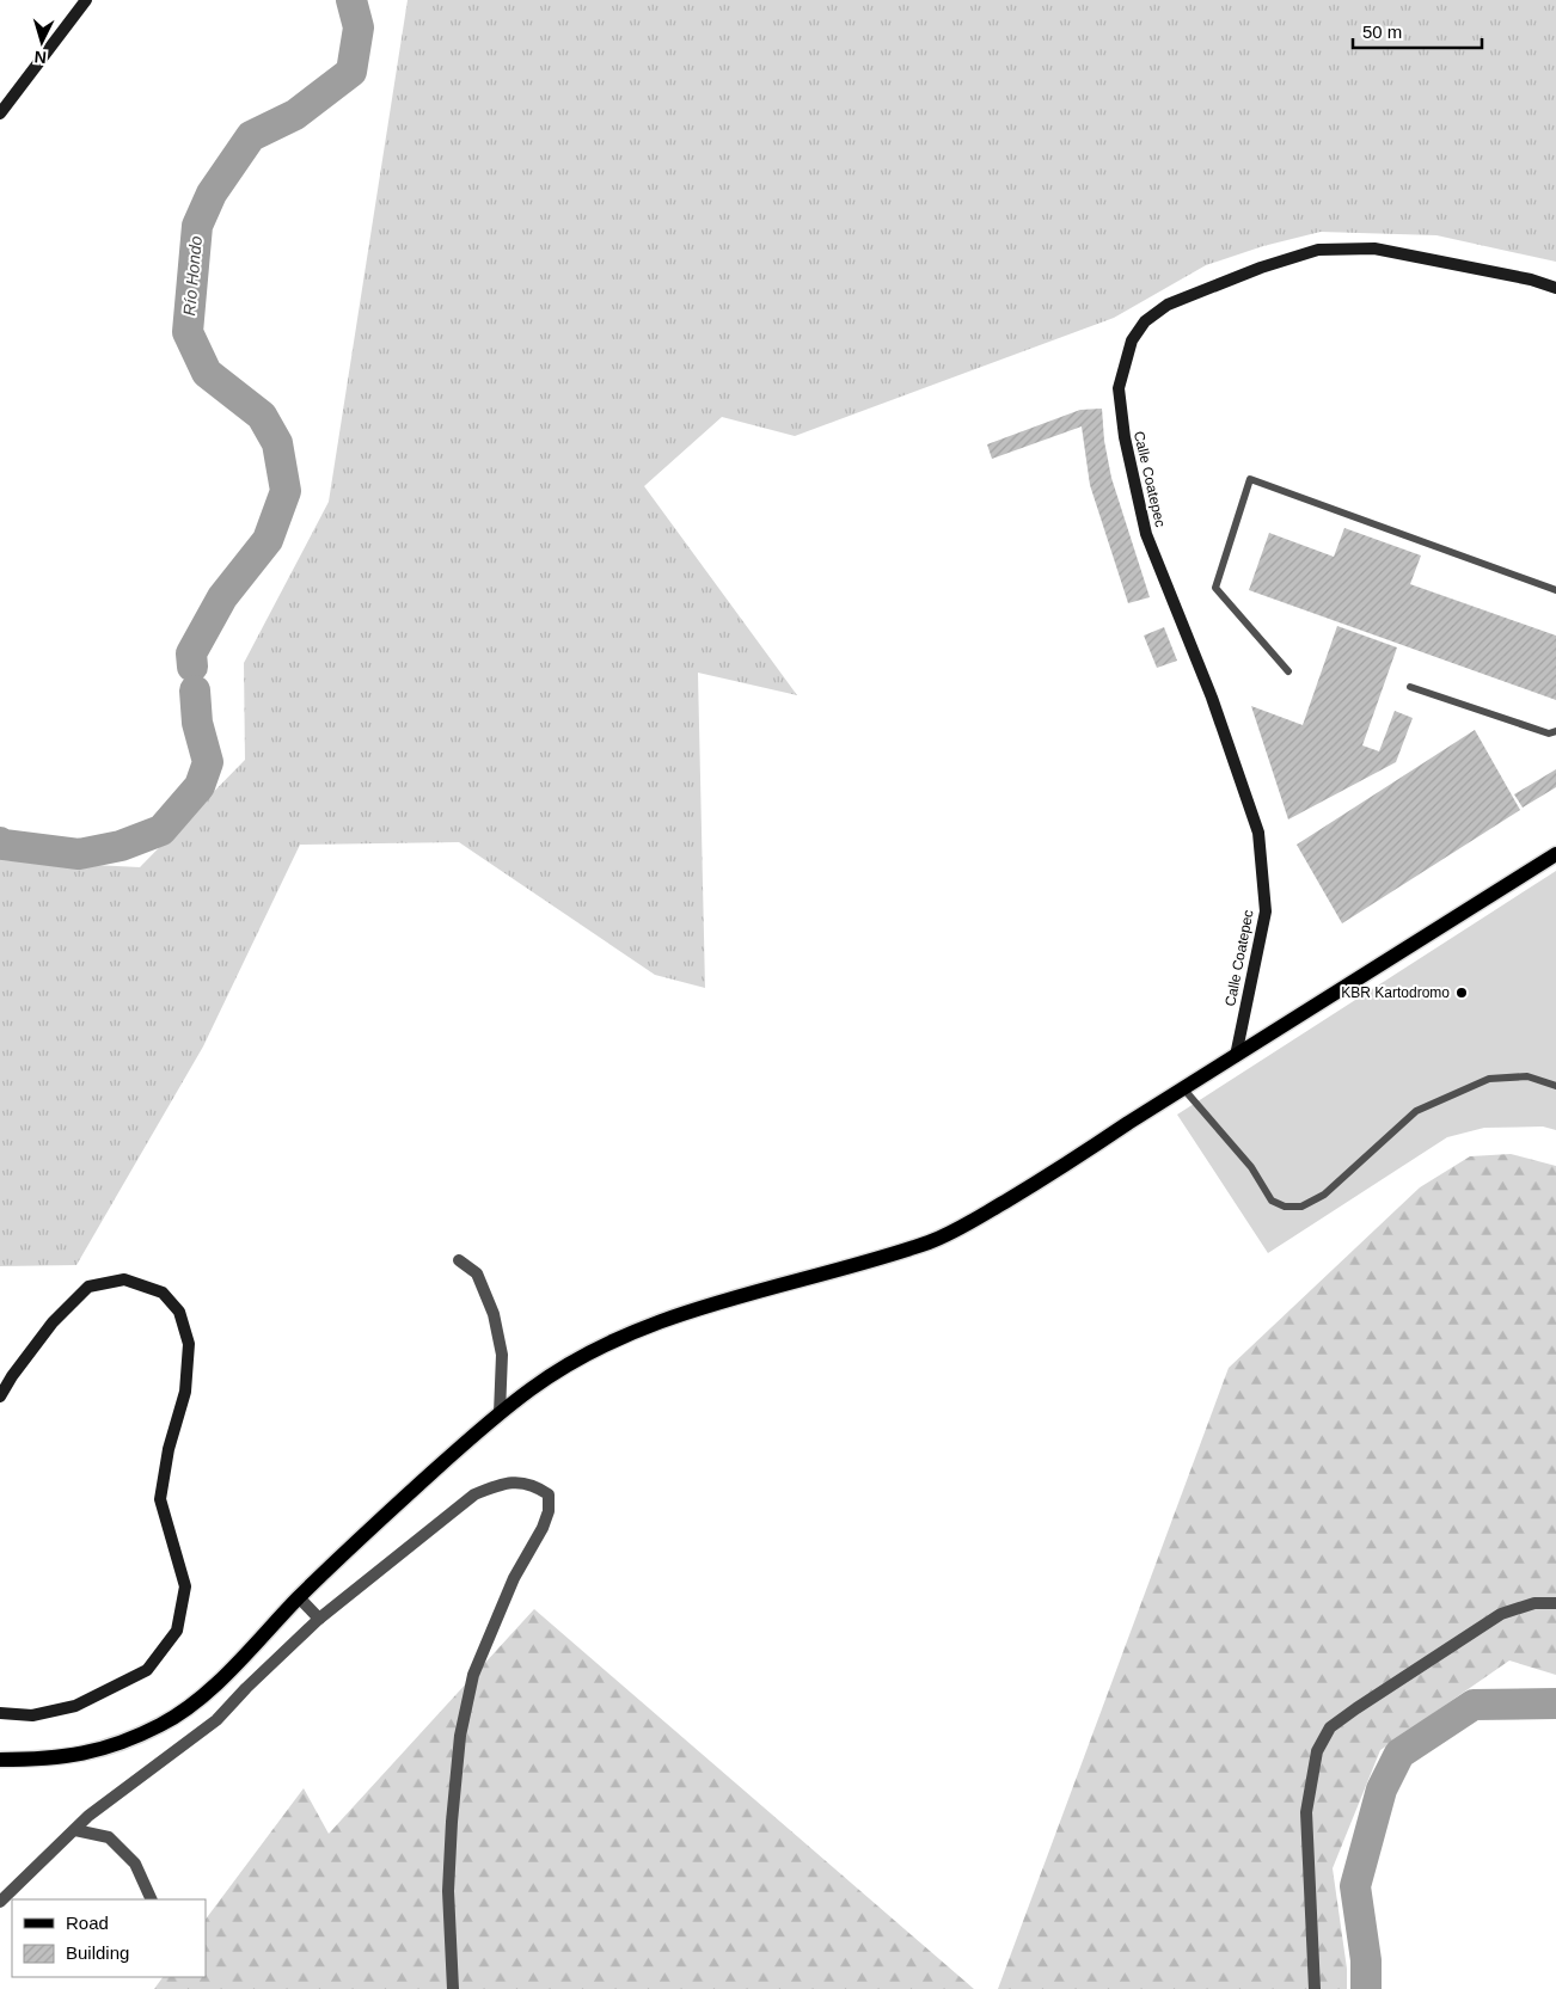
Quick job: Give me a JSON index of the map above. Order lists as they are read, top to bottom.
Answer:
{
  "streets": {
    "main road": ["Calle Coatepec"]
  },
  "water": ["Río Hondo"],
  "places": ["KBR Kartodromo"],
  "legend": ["Road", "Building"],
  "scale_bar": "50 m",
  "north": "bottom"
}
